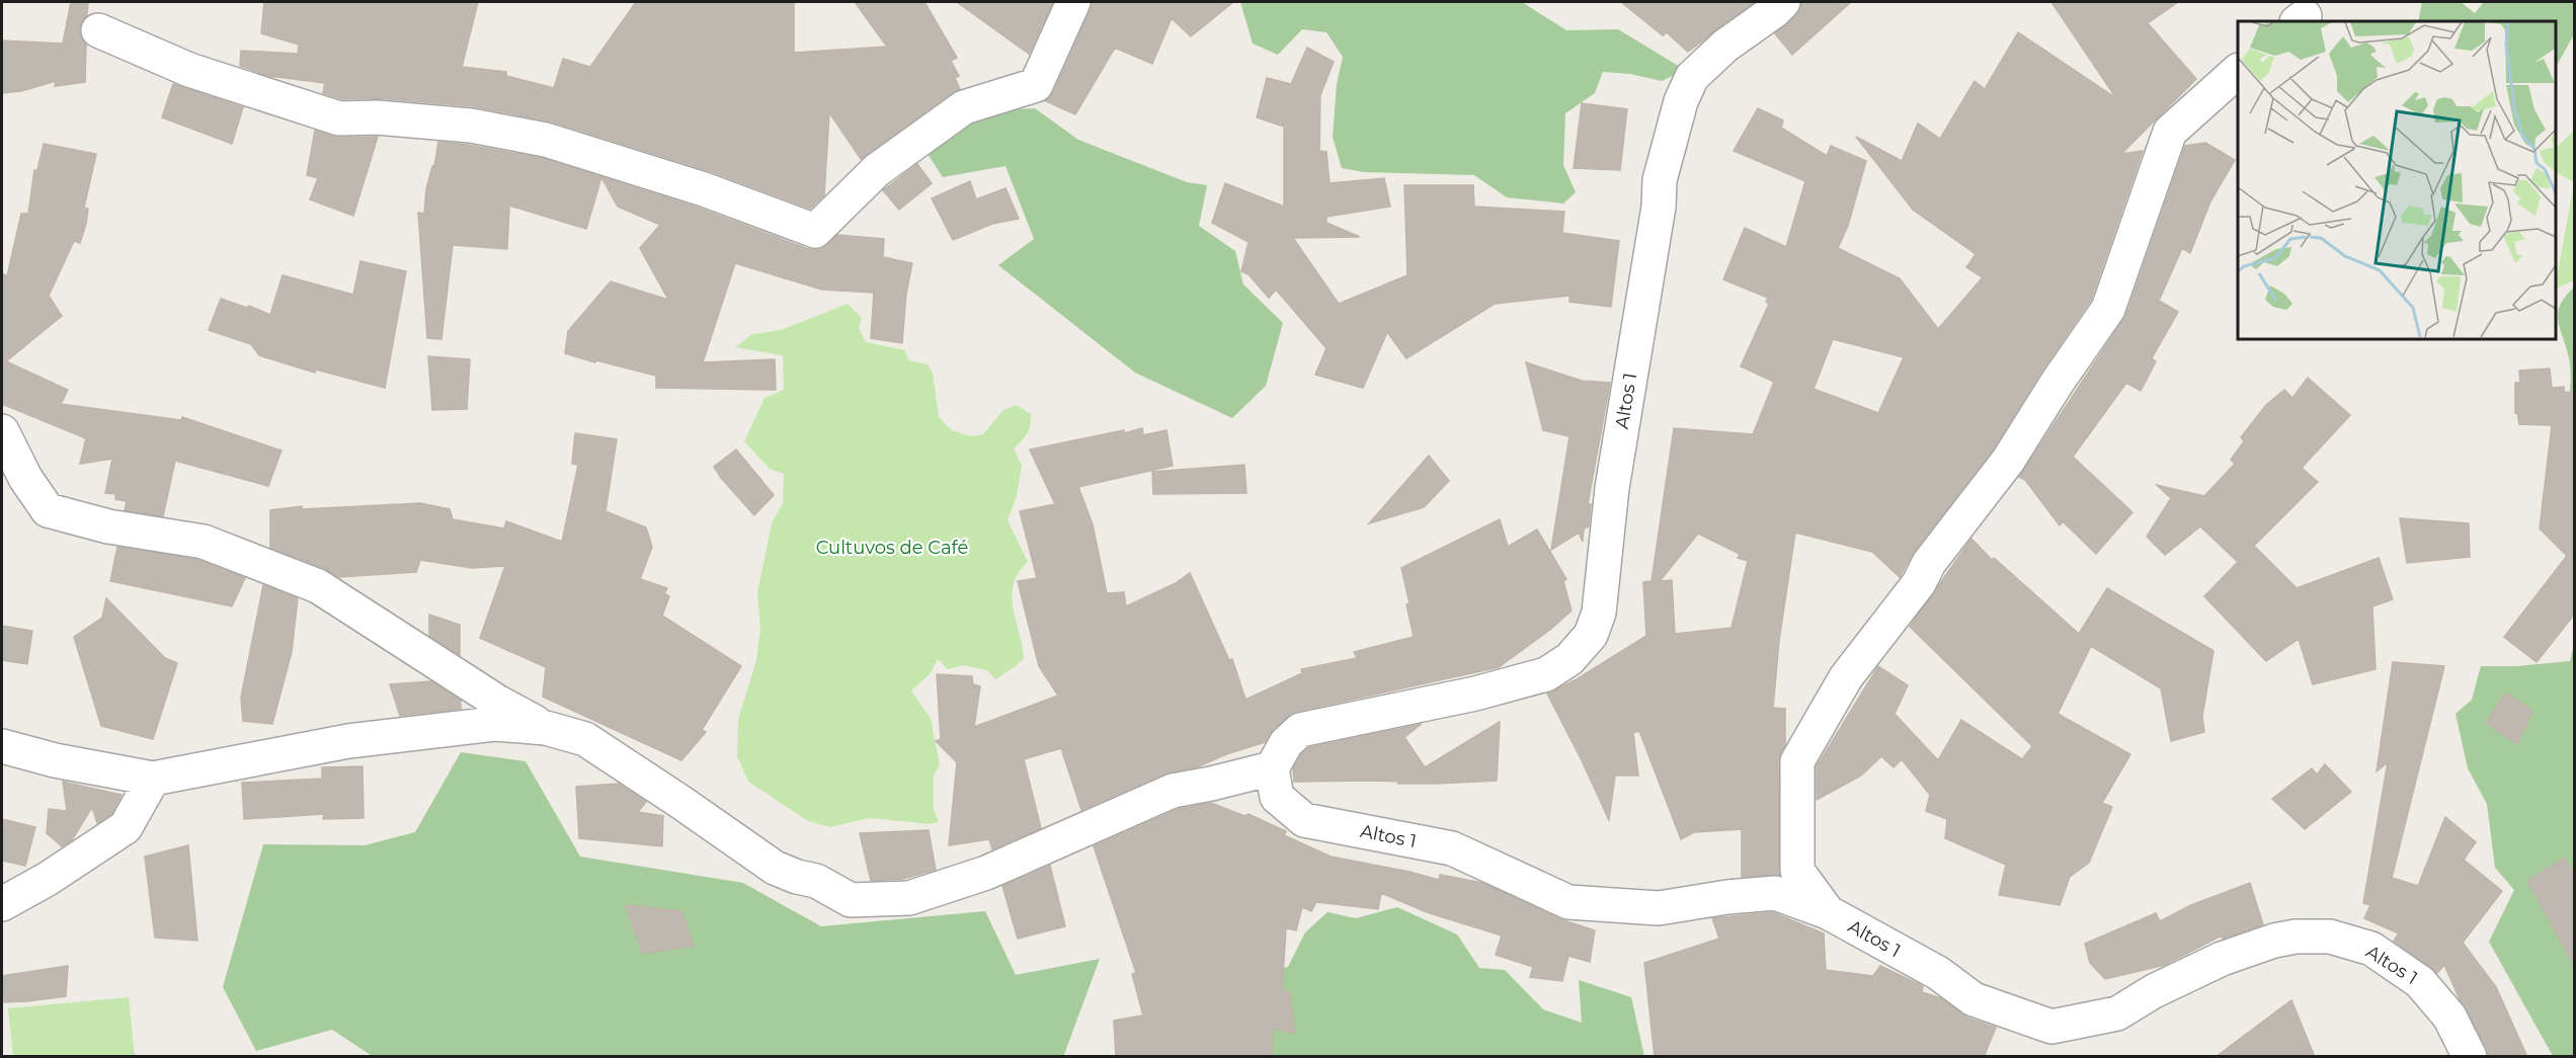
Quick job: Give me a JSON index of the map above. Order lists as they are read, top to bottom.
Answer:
{
  "streets": {
    "street": ["Altos 1"]
  },
  "parks": ["Cultuvos de Café"]
}
